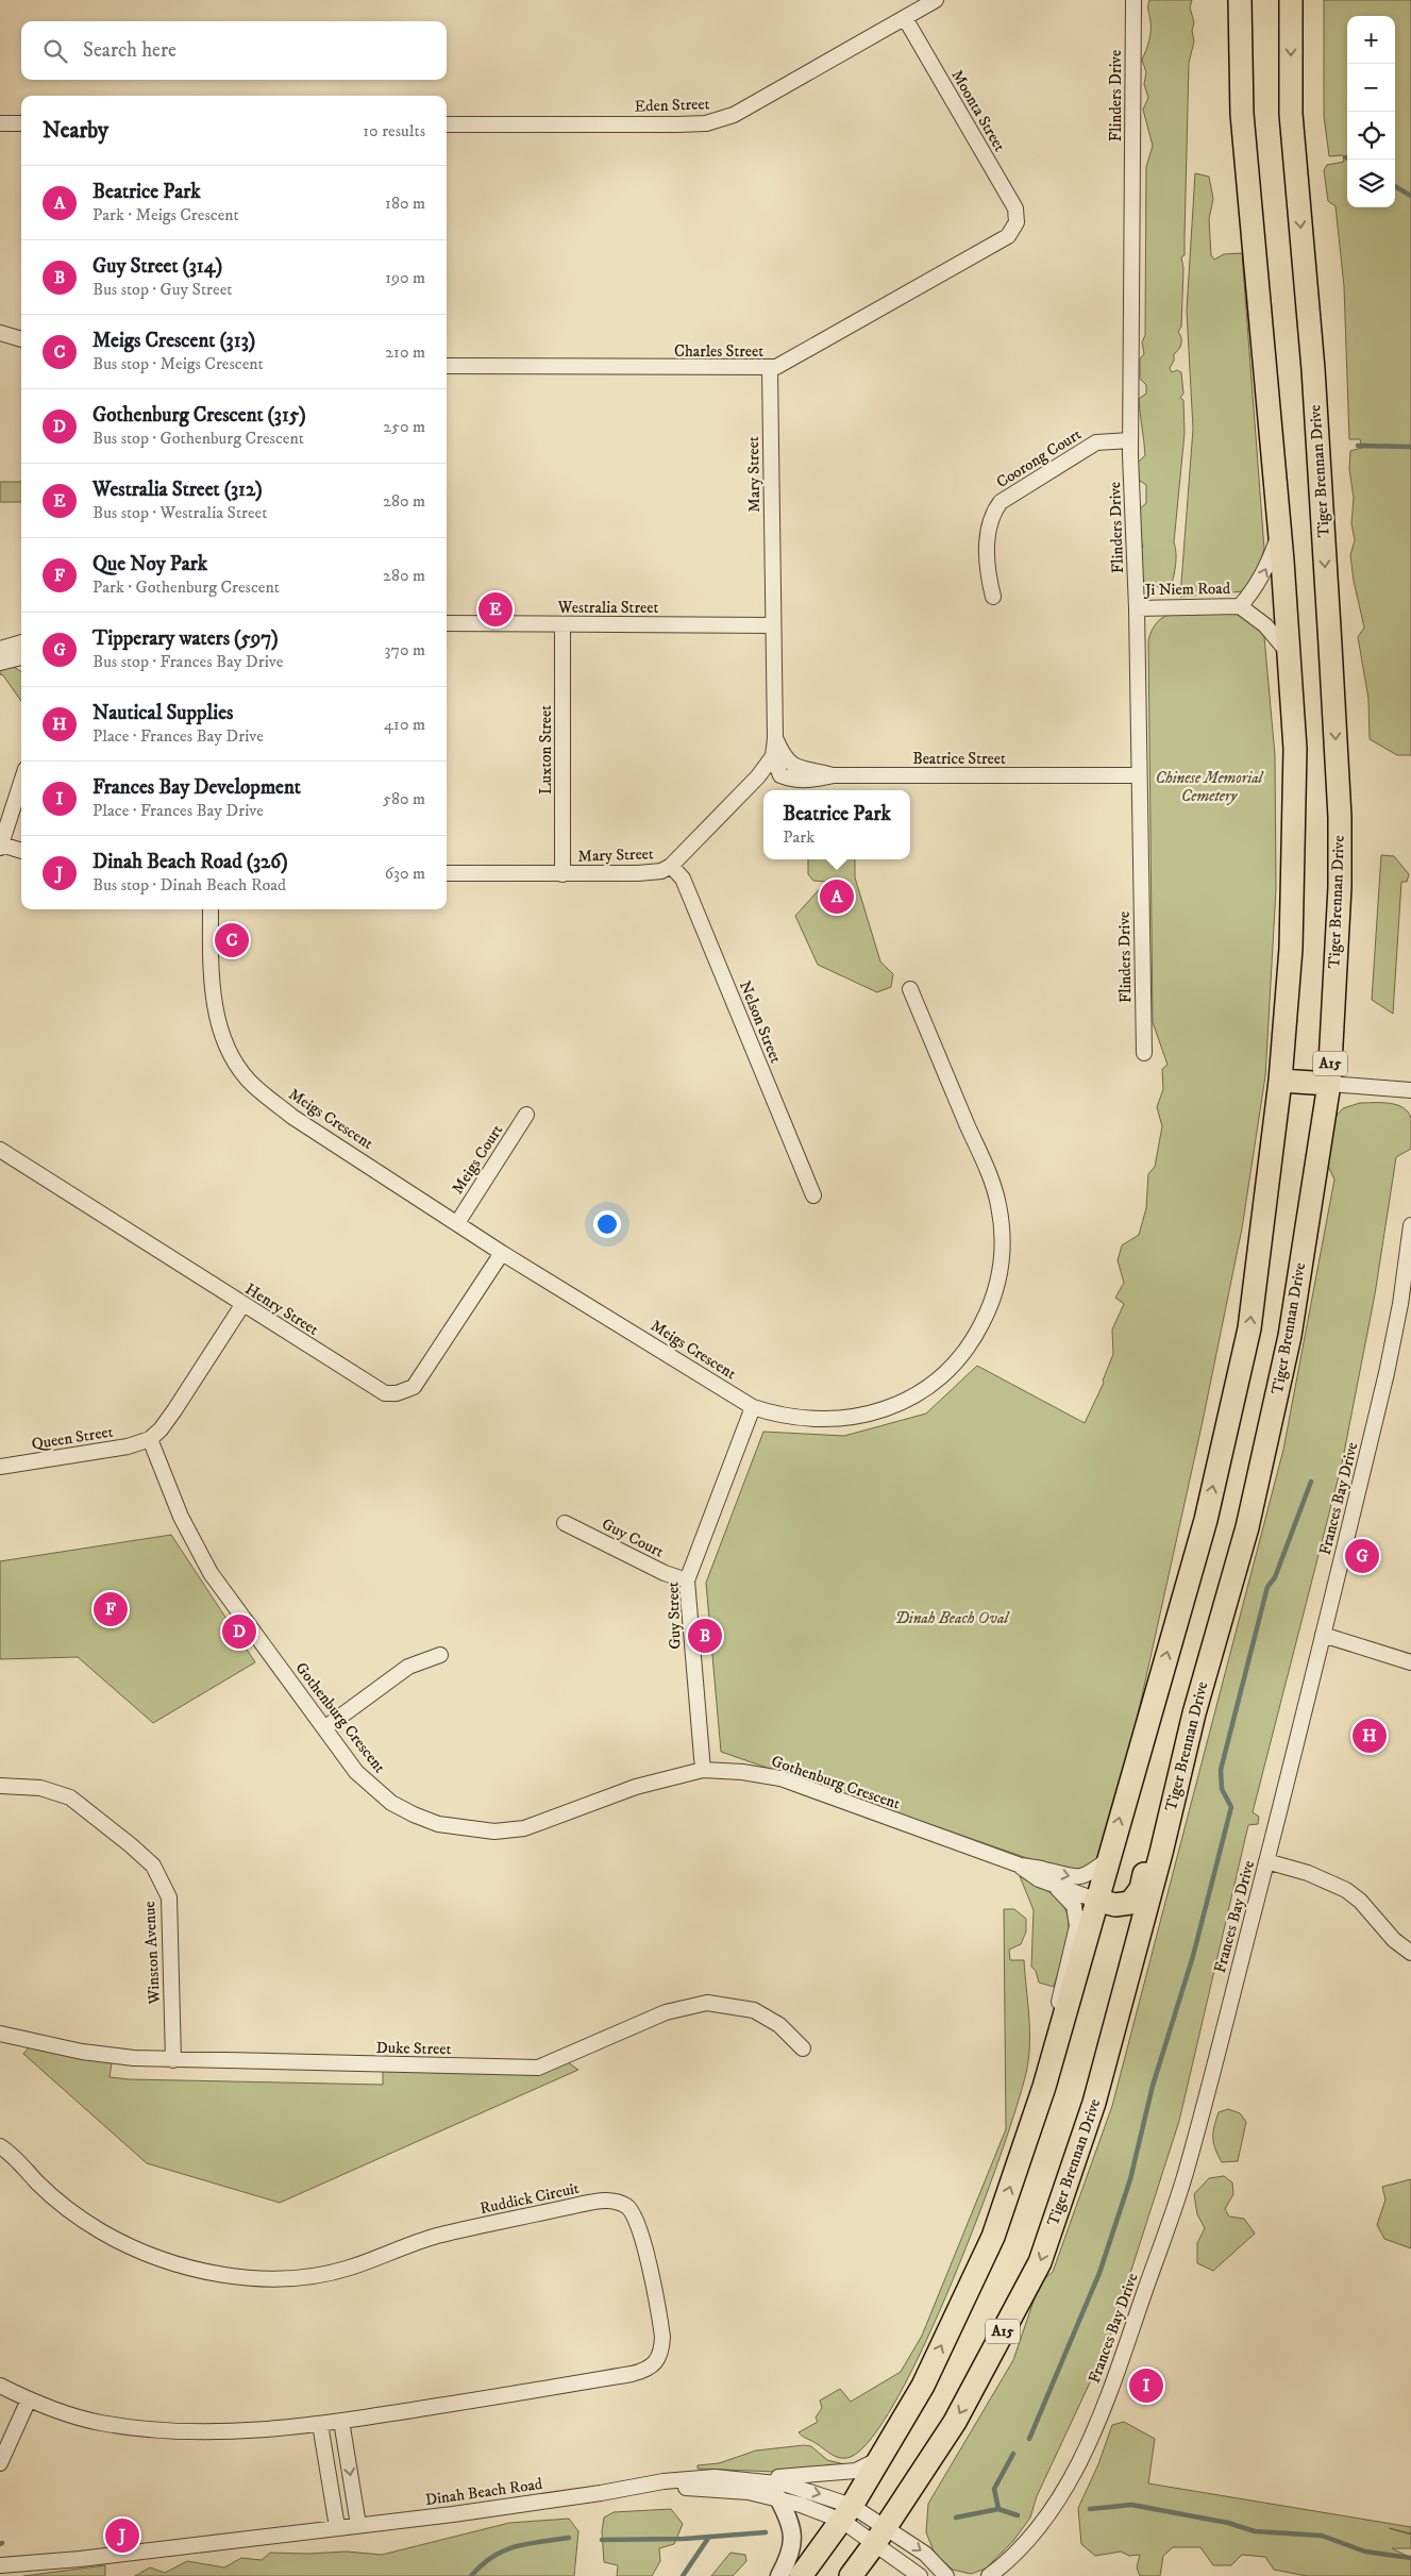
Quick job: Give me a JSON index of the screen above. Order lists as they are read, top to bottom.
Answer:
{
  "streets": {
    "main road": ["Tiger Brennan Drive", "A15"],
    "street": [
      "Flinders Drive",
      "Eden Street",
      "Moonta Street",
      "Charles Street",
      "Coorong Court",
      "Mary Street",
      "Ji Niem Road",
      "Westralia Street",
      "Luxton Street",
      "Beatrice Street",
      "Nelson Street",
      "Meigs Crescent",
      "Meigs Court",
      "Henry Street",
      "Queen Street",
      "Frances Bay Drive",
      "Guy Court",
      "Guy Street",
      "Gothenburg Crescent",
      "Winston Avenue",
      "Duke Street",
      "Ruddick Circuit",
      "Dinah Beach Road"
    ]
  },
  "crossings": [
    ["Flinders Drive", "Coorong Court"],
    ["Flinders Drive", "Ji Niem Road"],
    ["Flinders Drive", "Beatrice Street"],
    ["Eden Street", "Moonta Street"],
    ["Moonta Street", "Charles Street"],
    ["Charles Street", "Mary Street"],
    ["Tiger Brennan Drive", "Dinah Beach Road"],
    ["Mary Street", "Westralia Street"],
    ["Mary Street", "Luxton Street"],
    ["Mary Street", "Beatrice Street"],
    ["Mary Street", "Nelson Street"],
    ["Westralia Street", "Luxton Street"],
    ["Meigs Crescent", "Meigs Court"],
    ["Meigs Crescent", "Henry Street"],
    ["Meigs Crescent", "Guy Street"],
    ["Queen Street", "Gothenburg Crescent"],
    ["Guy Court", "Guy Street"],
    ["Guy Street", "Gothenburg Crescent"],
    ["Winston Avenue", "Duke Street"]
  ],
  "parks": ["Chinese Memorial Cemetery", "Dinah Beach Oval"],
  "page": {
    "map_buttons": ["+", "−"],
    "search": "Search here",
    "heading": ["Nearby", "10 results"],
    "list": [
      {
        "mark": "A",
        "name": "Beatrice Park",
        "note": "Park · Meigs Crescent",
        "value": "180 m"
      },
      {
        "mark": "B",
        "name": "Guy Street (314)",
        "note": "Bus stop · Guy Street",
        "value": "190 m"
      },
      {
        "mark": "C",
        "name": "Meigs Crescent (313)",
        "note": "Bus stop · Meigs Crescent",
        "value": "210 m"
      },
      {
        "mark": "D",
        "name": "Gothenburg Crescent (315)",
        "note": "Bus stop · Gothenburg Crescent",
        "value": "250 m"
      },
      {
        "mark": "E",
        "name": "Westralia Street (312)",
        "note": "Bus stop · Westralia Street",
        "value": "280 m"
      },
      {
        "mark": "F",
        "name": "Que Noy Park",
        "note": "Park · Gothenburg Crescent",
        "value": "280 m"
      },
      {
        "mark": "G",
        "name": "Tipperary waters (597)",
        "note": "Bus stop · Frances Bay Drive",
        "value": "370 m"
      },
      {
        "mark": "H",
        "name": "Nautical Supplies",
        "note": "Place · Frances Bay Drive",
        "value": "410 m"
      },
      {
        "mark": "I",
        "name": "Frances Bay Development",
        "note": "Place · Frances Bay Drive",
        "value": "580 m"
      },
      {
        "mark": "J",
        "name": "Dinah Beach Road (326)",
        "note": "Bus stop · Dinah Beach Road",
        "value": "630 m"
      }
    ],
    "pins": [
      "E",
      "A",
      "C",
      "G",
      "F",
      "D",
      "B",
      "H",
      "I",
      "J"
    ],
    "popup": ["Beatrice Park", "Park"]
  }
}
